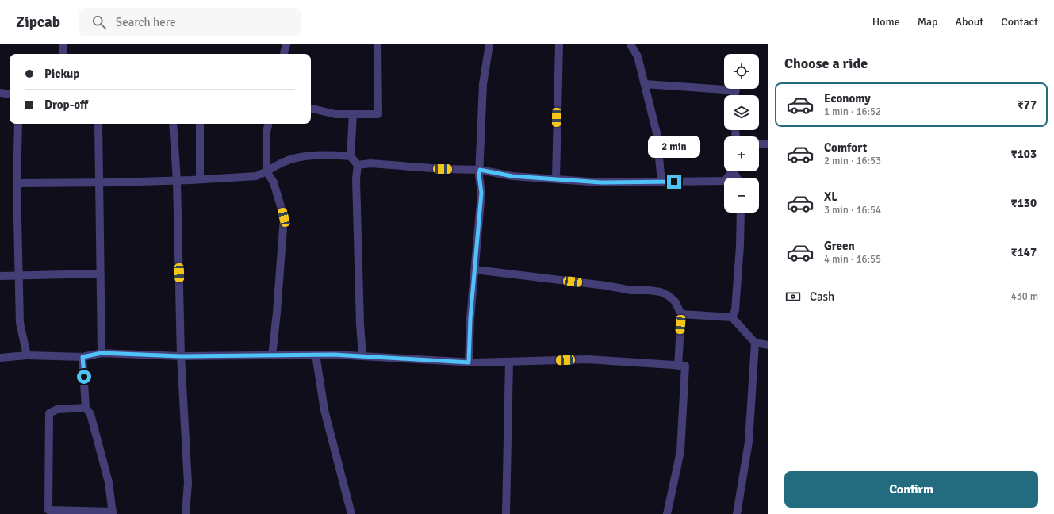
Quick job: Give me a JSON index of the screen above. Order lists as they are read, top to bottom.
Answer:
{
  "page": {
    "header": "Zipcab",
    "search": "Search here",
    "nav": [
      "Home",
      "Map",
      "About",
      "Contact"
    ],
    "heading": "Choose a ride",
    "map_buttons": ["+", "−"],
    "banner": ["Pickup", "Drop-off"],
    "list": [
      {
        "name": "Economy",
        "note": "1 min · 16:52",
        "value": "₹77"
      },
      {
        "name": "Comfort",
        "note": "2 min · 16:53",
        "value": "₹103"
      },
      {
        "name": "XL",
        "note": "3 min · 16:54",
        "value": "₹130"
      },
      {
        "name": "Green",
        "note": "4 min · 16:55",
        "value": "₹147"
      }
    ],
    "bubble": "2 min",
    "pay": ["Cash", "430 m"],
    "buttons": "Confirm"
  }
}
